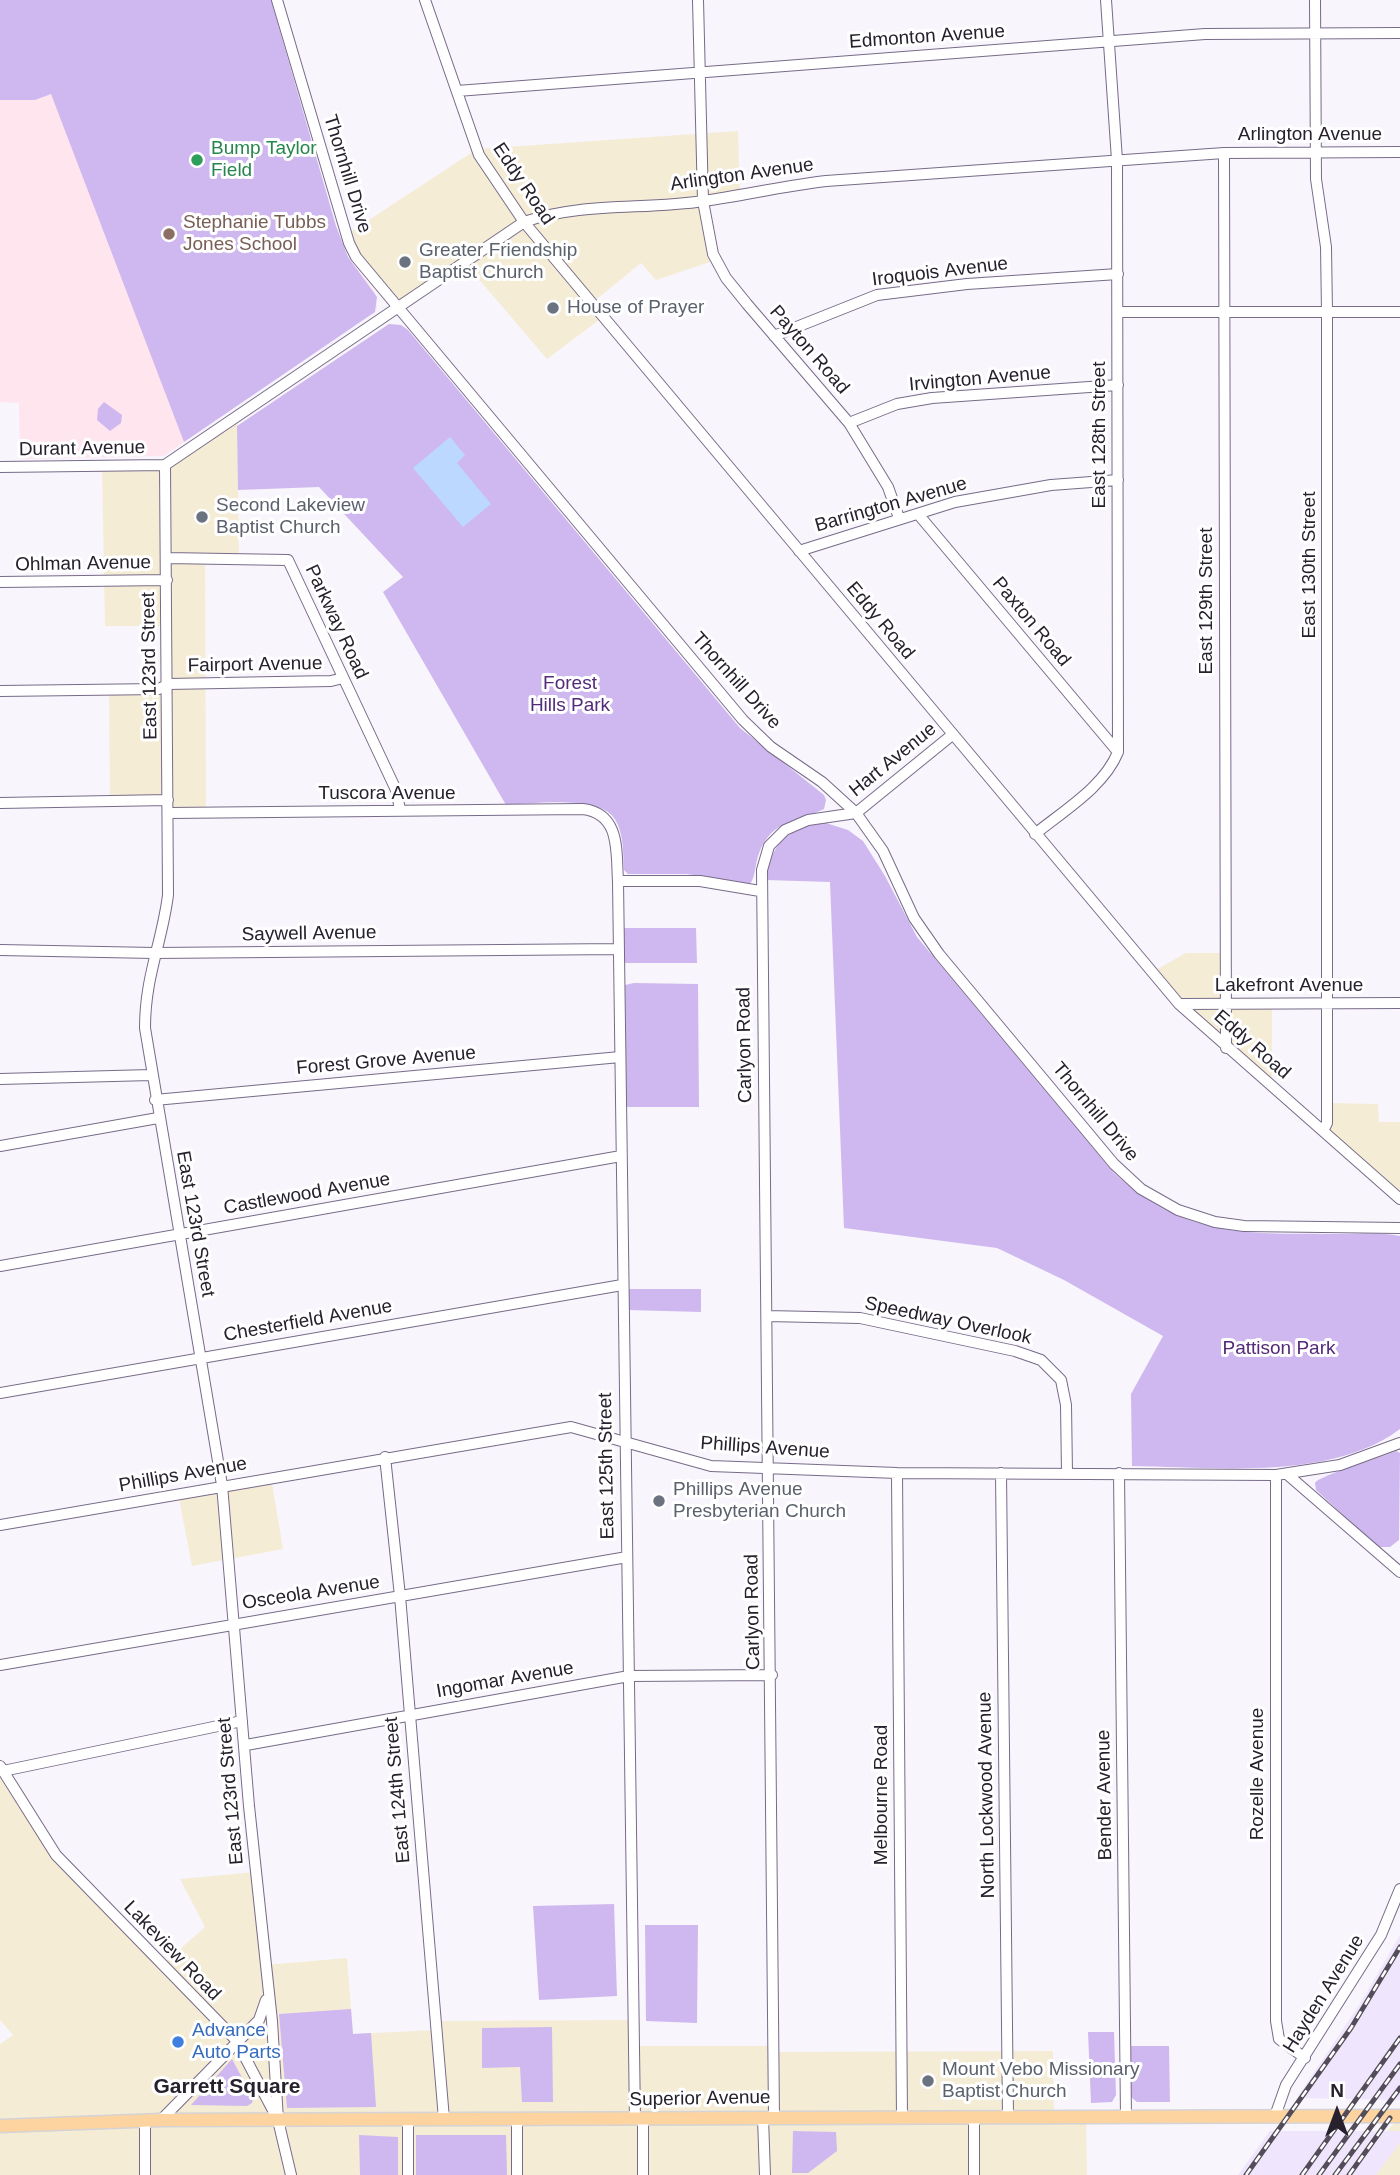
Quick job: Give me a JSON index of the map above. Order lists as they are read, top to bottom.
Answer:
{
  "streets": {
    "main road": ["Superior Avenue"],
    "street": [
      "Edmonton Avenue",
      "Arlington Avenue",
      "Thornhill Drive",
      "Eddy Road",
      "Iroquois Avenue",
      "Payton Road",
      "Irvington Avenue",
      "East 128th Street",
      "Durant Avenue",
      "Barrington Avenue",
      "Ohlman Avenue",
      "East 130th Street",
      "East 129th Street",
      "Parkway Road",
      "Paxton Road",
      "Fairport Avenue",
      "East 123rd Street",
      "Hart Avenue",
      "Tuscora Avenue",
      "Saywell Avenue",
      "Lakefront Avenue",
      "Carlyon Road",
      "Forest Grove Avenue",
      "Castlewood Avenue",
      "Chesterfield Avenue",
      "Speedway Overlook",
      "Phillips Avenue",
      "East 125th Street",
      "Osceola Avenue",
      "Ingomar Avenue",
      "Rozelle Avenue",
      "East 124th Street",
      "Melbourne Road",
      "North Lockwood Avenue",
      "Bender Avenue",
      "Lakeview Road",
      "Hayden Avenue"
    ]
  },
  "crossings": [
    ["Edmonton Avenue", "Eddy Road"],
    ["Edmonton Avenue", "East 128th Street"],
    ["Edmonton Avenue", "East 130th Street"],
    ["Arlington Avenue", "Thornhill Drive"],
    ["Arlington Avenue", "Eddy Road"],
    ["Arlington Avenue", "Payton Road"],
    ["Arlington Avenue", "East 128th Street"],
    ["Arlington Avenue", "Durant Avenue"],
    ["Arlington Avenue", "East 130th Street"],
    ["Arlington Avenue", "East 129th Street"],
    ["Arlington Avenue", "East 123rd Street"],
    ["Thornhill Drive", "Hart Avenue"],
    ["Thornhill Drive", "Carlyon Road"],
    ["Eddy Road", "Barrington Avenue"],
    ["Eddy Road", "East 130th Street"],
    ["Eddy Road", "East 129th Street"],
    ["Eddy Road", "Hart Avenue"],
    ["Eddy Road", "Lakefront Avenue"],
    ["Iroquois Avenue", "Payton Road"],
    ["Iroquois Avenue", "East 128th Street"],
    ["Payton Road", "Irvington Avenue"],
    ["Payton Road", "Barrington Avenue"],
    ["Irvington Avenue", "East 128th Street"],
    ["East 128th Street", "Barrington Avenue"],
    ["East 128th Street", "Paxton Road"],
    ["Durant Avenue", "East 123rd Street"],
    ["Barrington Avenue", "Paxton Road"],
    ["Ohlman Avenue", "East 123rd Street"],
    ["East 130th Street", "Lakefront Avenue"],
    ["East 129th Street", "Lakefront Avenue"],
    ["Parkway Road", "Fairport Avenue"],
    ["Parkway Road", "East 123rd Street"],
    ["Parkway Road", "Tuscora Avenue"],
    ["Fairport Avenue", "East 123rd Street"],
    ["East 123rd Street", "Tuscora Avenue"],
    ["East 123rd Street", "Saywell Avenue"],
    ["East 123rd Street", "Forest Grove Avenue"],
    ["East 123rd Street", "Castlewood Avenue"],
    ["East 123rd Street", "Chesterfield Avenue"],
    ["East 123rd Street", "Phillips Avenue"],
    ["East 123rd Street", "Osceola Avenue"],
    ["East 123rd Street", "Ingomar Avenue"],
    ["East 123rd Street", "Lakeview Road"],
    ["East 123rd Street", "Superior Avenue"],
    ["Hart Avenue", "Carlyon Road"],
    ["Tuscora Avenue", "East 125th Street"],
    ["Saywell Avenue", "East 125th Street"],
    ["Carlyon Road", "Speedway Overlook"],
    ["Carlyon Road", "Phillips Avenue"],
    ["Carlyon Road", "Ingomar Avenue"],
    ["Carlyon Road", "Superior Avenue"],
    ["Forest Grove Avenue", "East 125th Street"],
    ["Castlewood Avenue", "East 125th Street"],
    ["Chesterfield Avenue", "East 125th Street"],
    ["Speedway Overlook", "Phillips Avenue"],
    ["Phillips Avenue", "East 125th Street"],
    ["Phillips Avenue", "Rozelle Avenue"],
    ["Phillips Avenue", "East 124th Street"],
    ["Phillips Avenue", "Melbourne Road"],
    ["Phillips Avenue", "North Lockwood Avenue"],
    ["Phillips Avenue", "Bender Avenue"],
    ["East 125th Street", "Osceola Avenue"],
    ["East 125th Street", "Ingomar Avenue"],
    ["East 125th Street", "Superior Avenue"],
    ["Osceola Avenue", "East 124th Street"],
    ["Ingomar Avenue", "East 124th Street"],
    ["Rozelle Avenue", "Hayden Avenue"],
    ["East 124th Street", "Superior Avenue"],
    ["Melbourne Road", "Superior Avenue"],
    ["North Lockwood Avenue", "Superior Avenue"],
    ["Bender Avenue", "Superior Avenue"],
    ["Lakeview Road", "Superior Avenue"],
    ["Hayden Avenue", "Superior Avenue"]
  ],
  "districts": ["Garrett Square"],
  "parks": ["Forest Hills Park", "Pattison Park"],
  "places": [
    "Bump Taylor Field",
    "Stephanie Tubbs Jones School",
    "Greater Friendship Baptist Church",
    "House of Prayer",
    "Second Lakeview Baptist Church",
    "Phillips Avenue Presbyterian Church",
    "Advance Auto Parts",
    "Mount Vebo Missionary Baptist Church"
  ],
  "north": "top"
}
